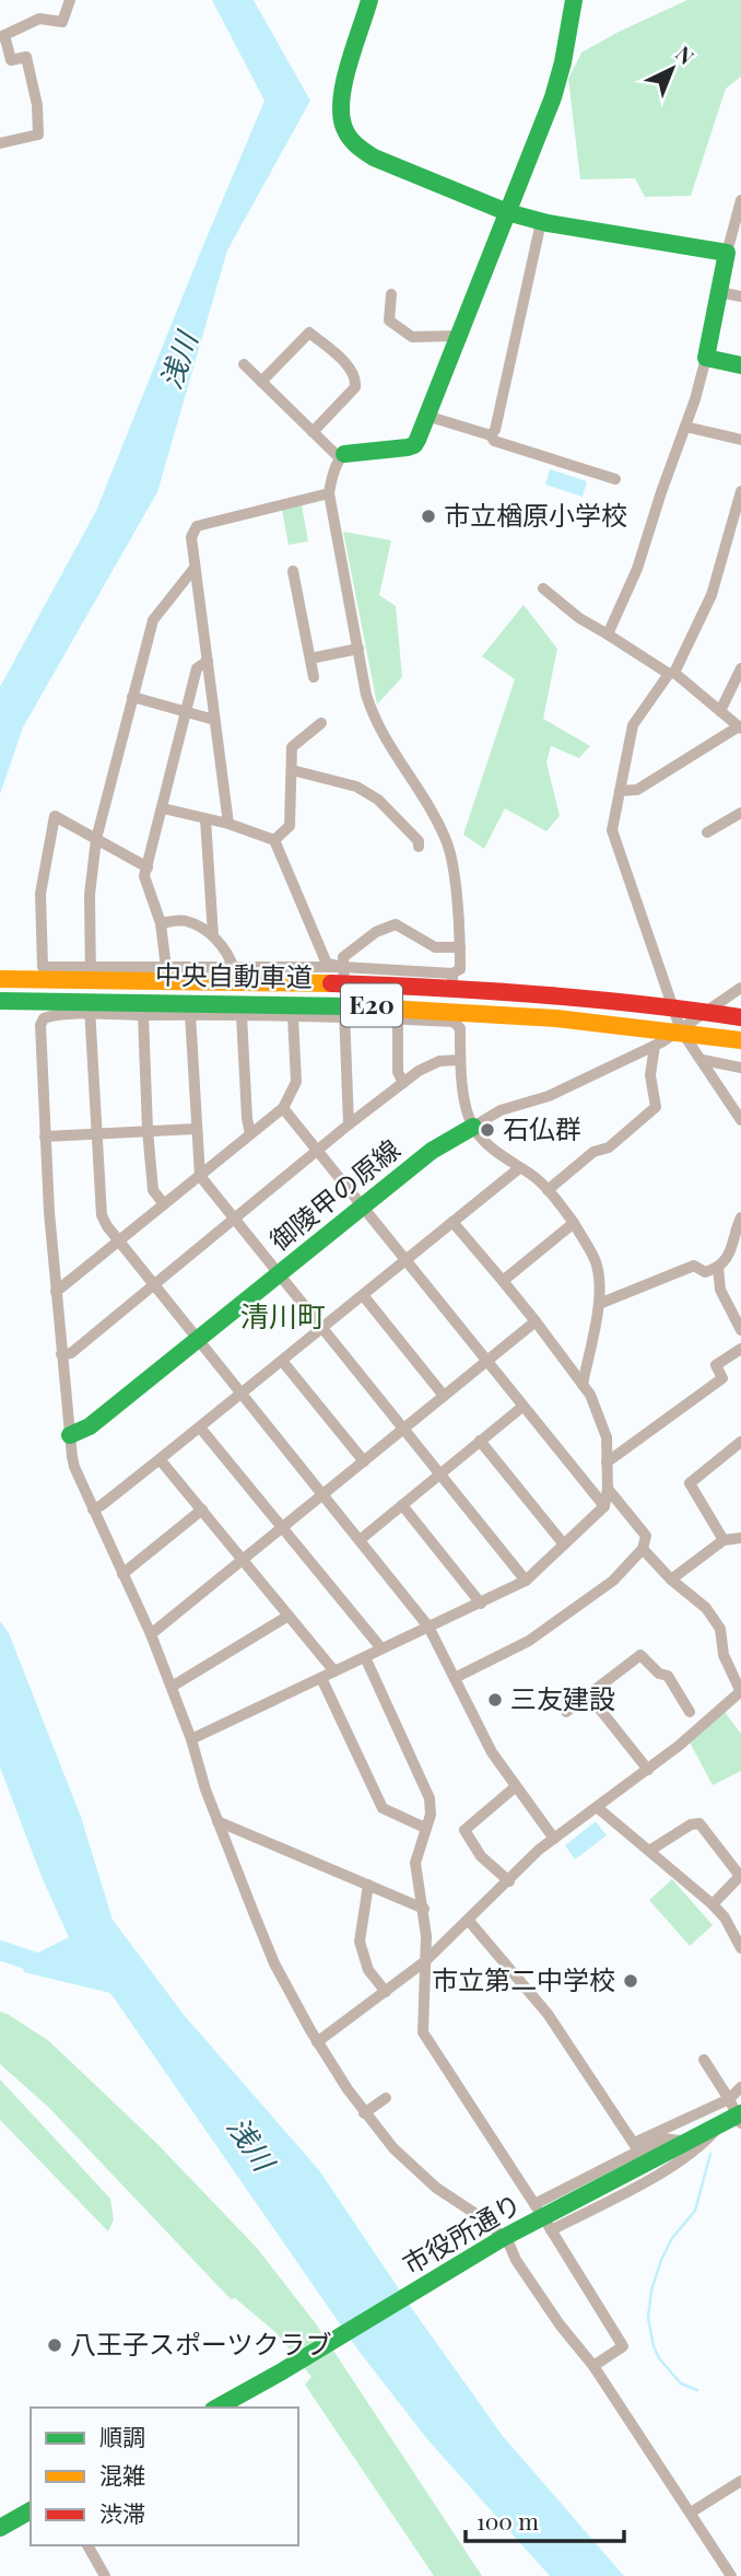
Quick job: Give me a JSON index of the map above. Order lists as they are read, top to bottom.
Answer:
{
  "streets": {
    "main road": [
      "中央自動車道",
      "E20",
      "御陵甲の原線",
      "市役所通り"
    ]
  },
  "districts": ["清川町"],
  "water": ["浅川"],
  "places": [
    "市立楢原小学校",
    "石仏群",
    "三友建設",
    "市立第二中学校",
    "八王子スポーツクラブ"
  ],
  "legend": ["順調", "混雑", "渋滞"],
  "scale_bar": "100 m",
  "north": "top right"
}
